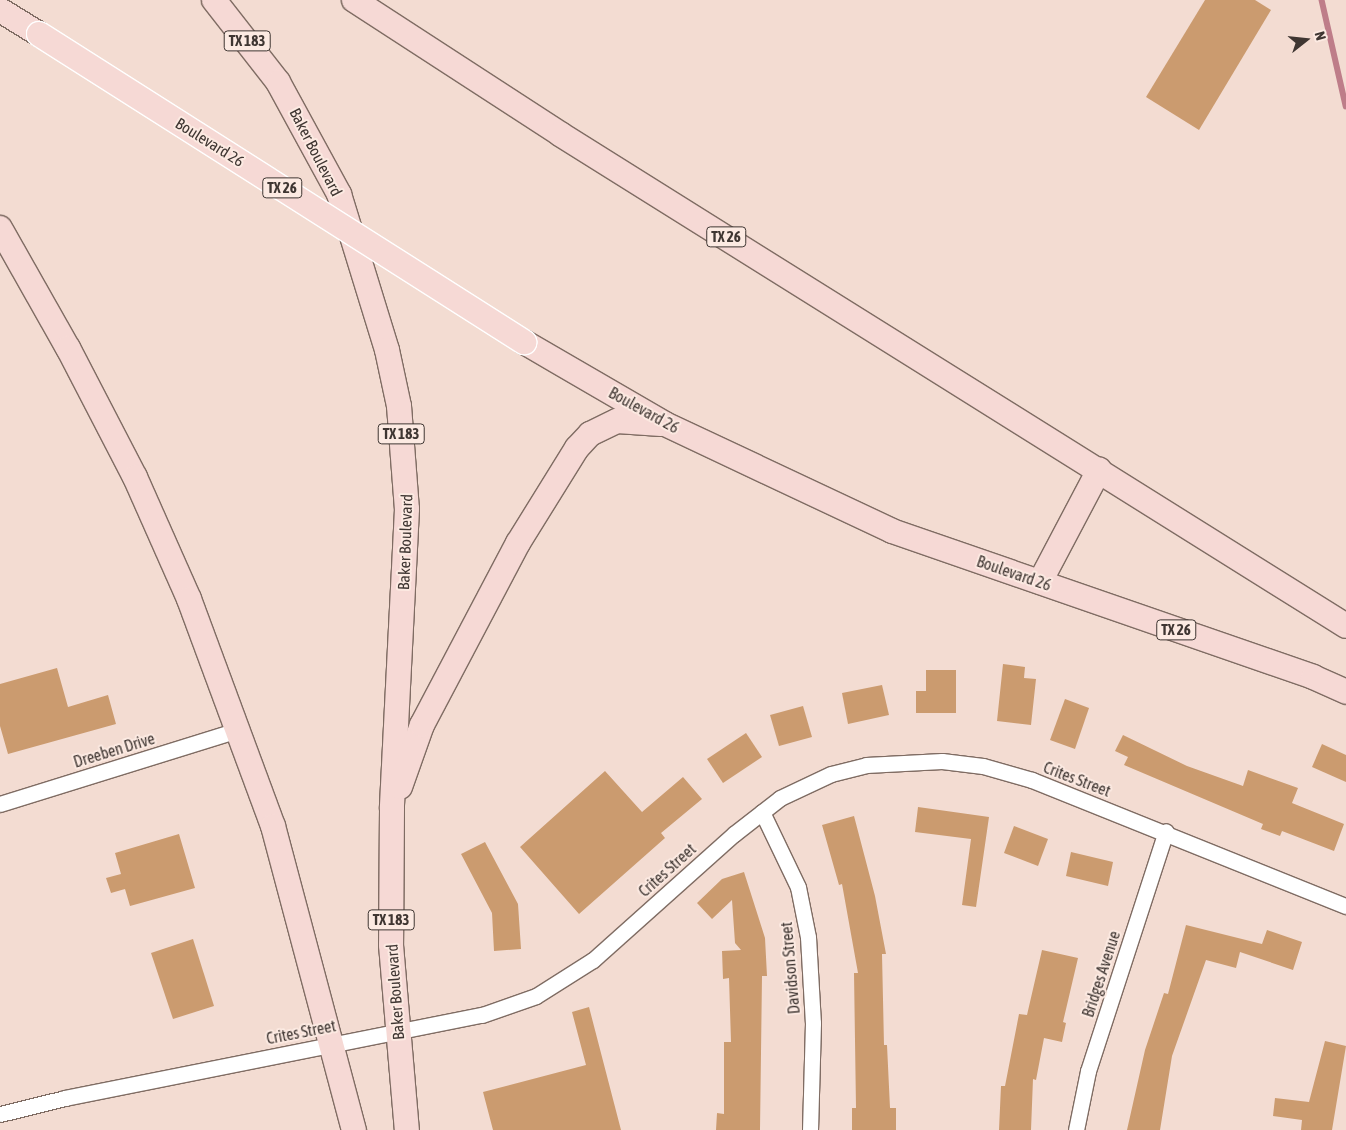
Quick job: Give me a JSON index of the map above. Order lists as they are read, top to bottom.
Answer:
{
  "streets": {
    "main road": [
      "TX 183",
      "Boulevard 26",
      "Baker Boulevard",
      "TX 26"
    ],
    "street": [
      "Dreeben Drive",
      "Crites Street",
      "Davidson Street",
      "Bridges Avenue"
    ]
  },
  "crossings": [
    ["Baker Boulevard", "Crites Street"],
    ["Crites Street", "Davidson Street"],
    ["Crites Street", "Bridges Avenue"]
  ],
  "north": "right"
}
